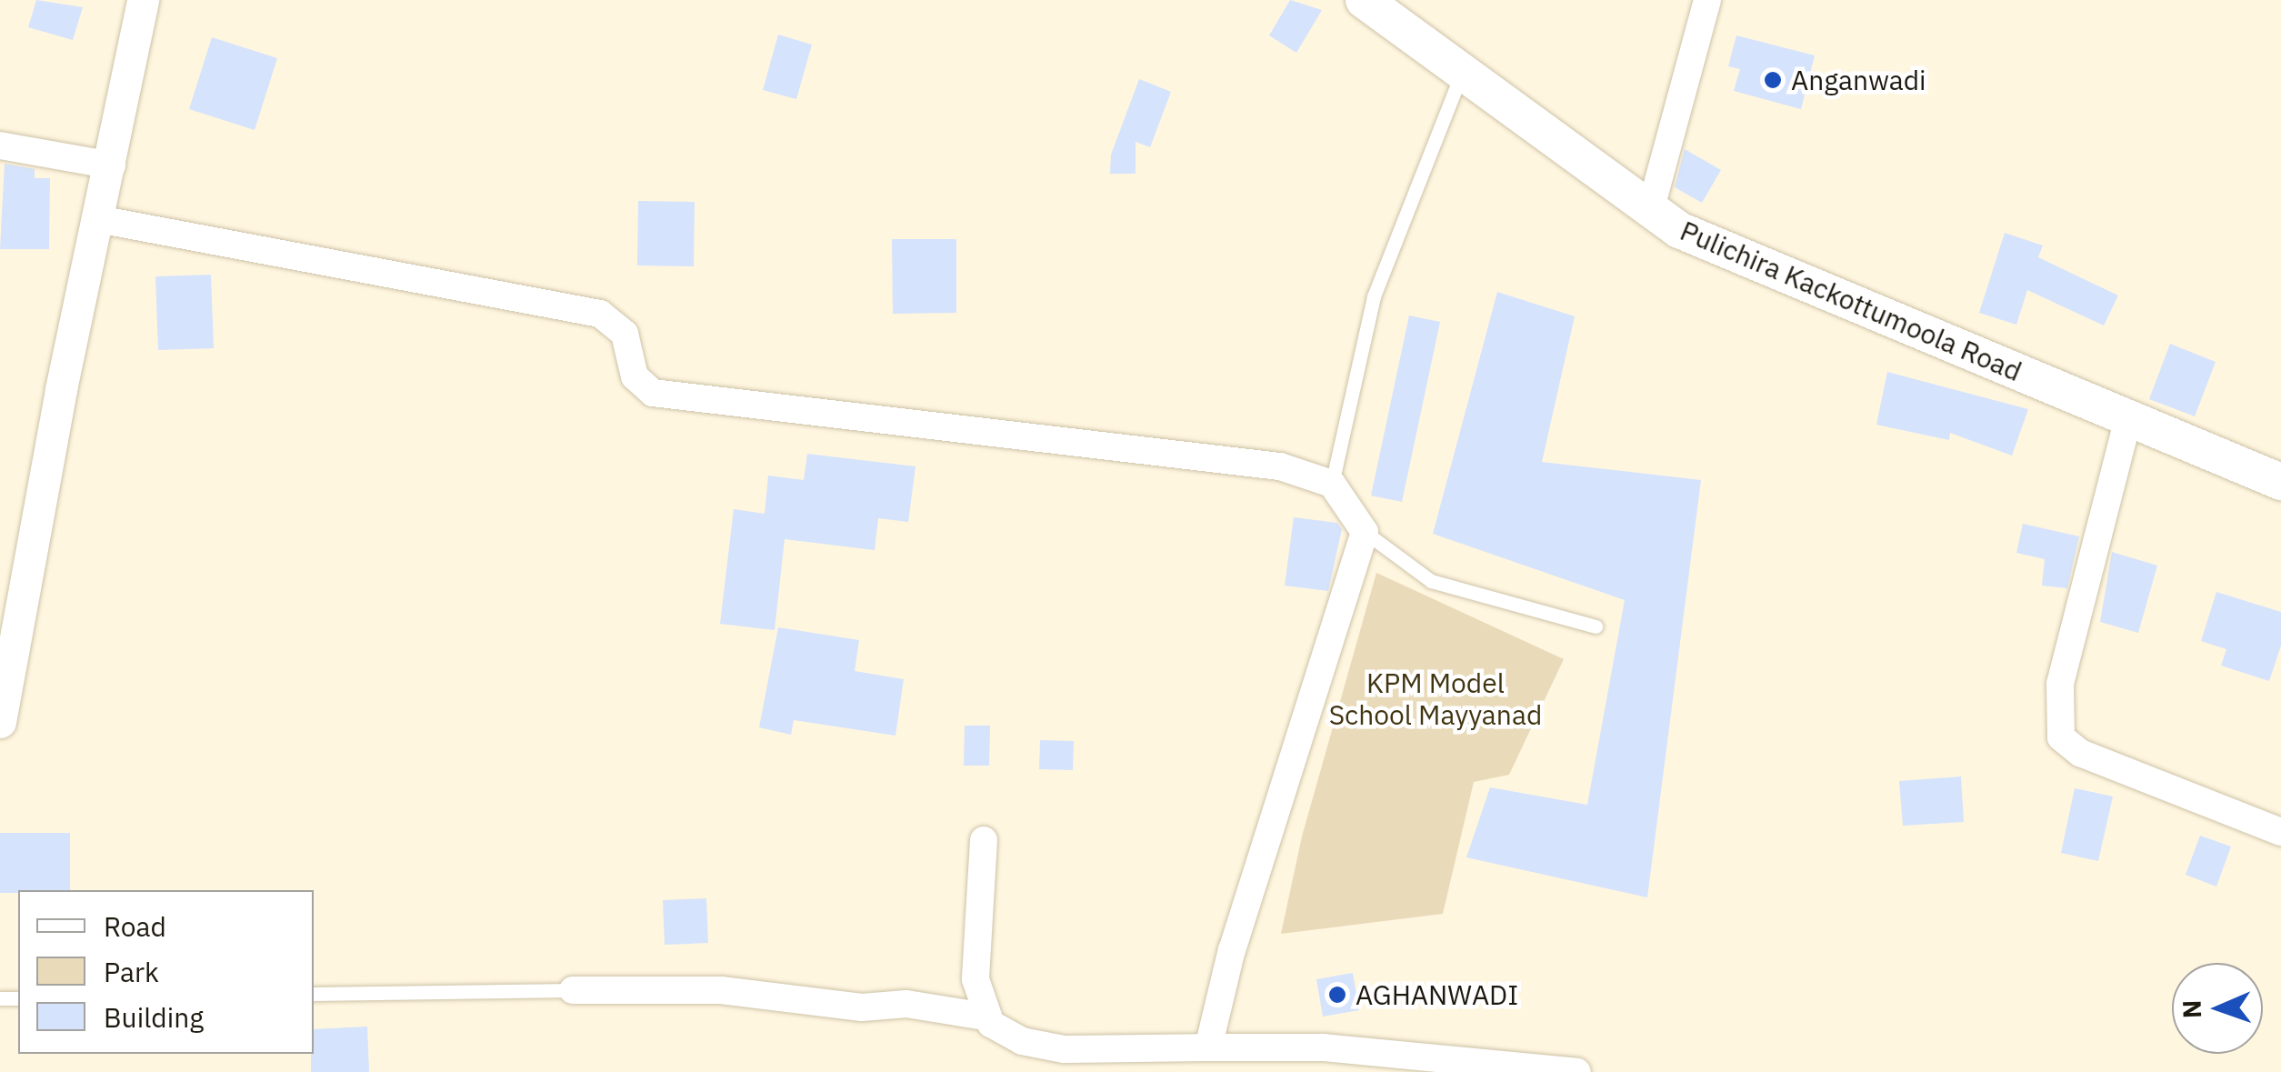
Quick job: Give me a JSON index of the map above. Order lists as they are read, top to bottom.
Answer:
{
  "streets": {
    "main road": ["Pulichira Kackottumoola Road"]
  },
  "parks": ["KPM Model School Mayyanad"],
  "places": ["Anganwadi", "AGHANWADI"],
  "legend": ["Road", "Park", "Building"],
  "north": "left"
}
